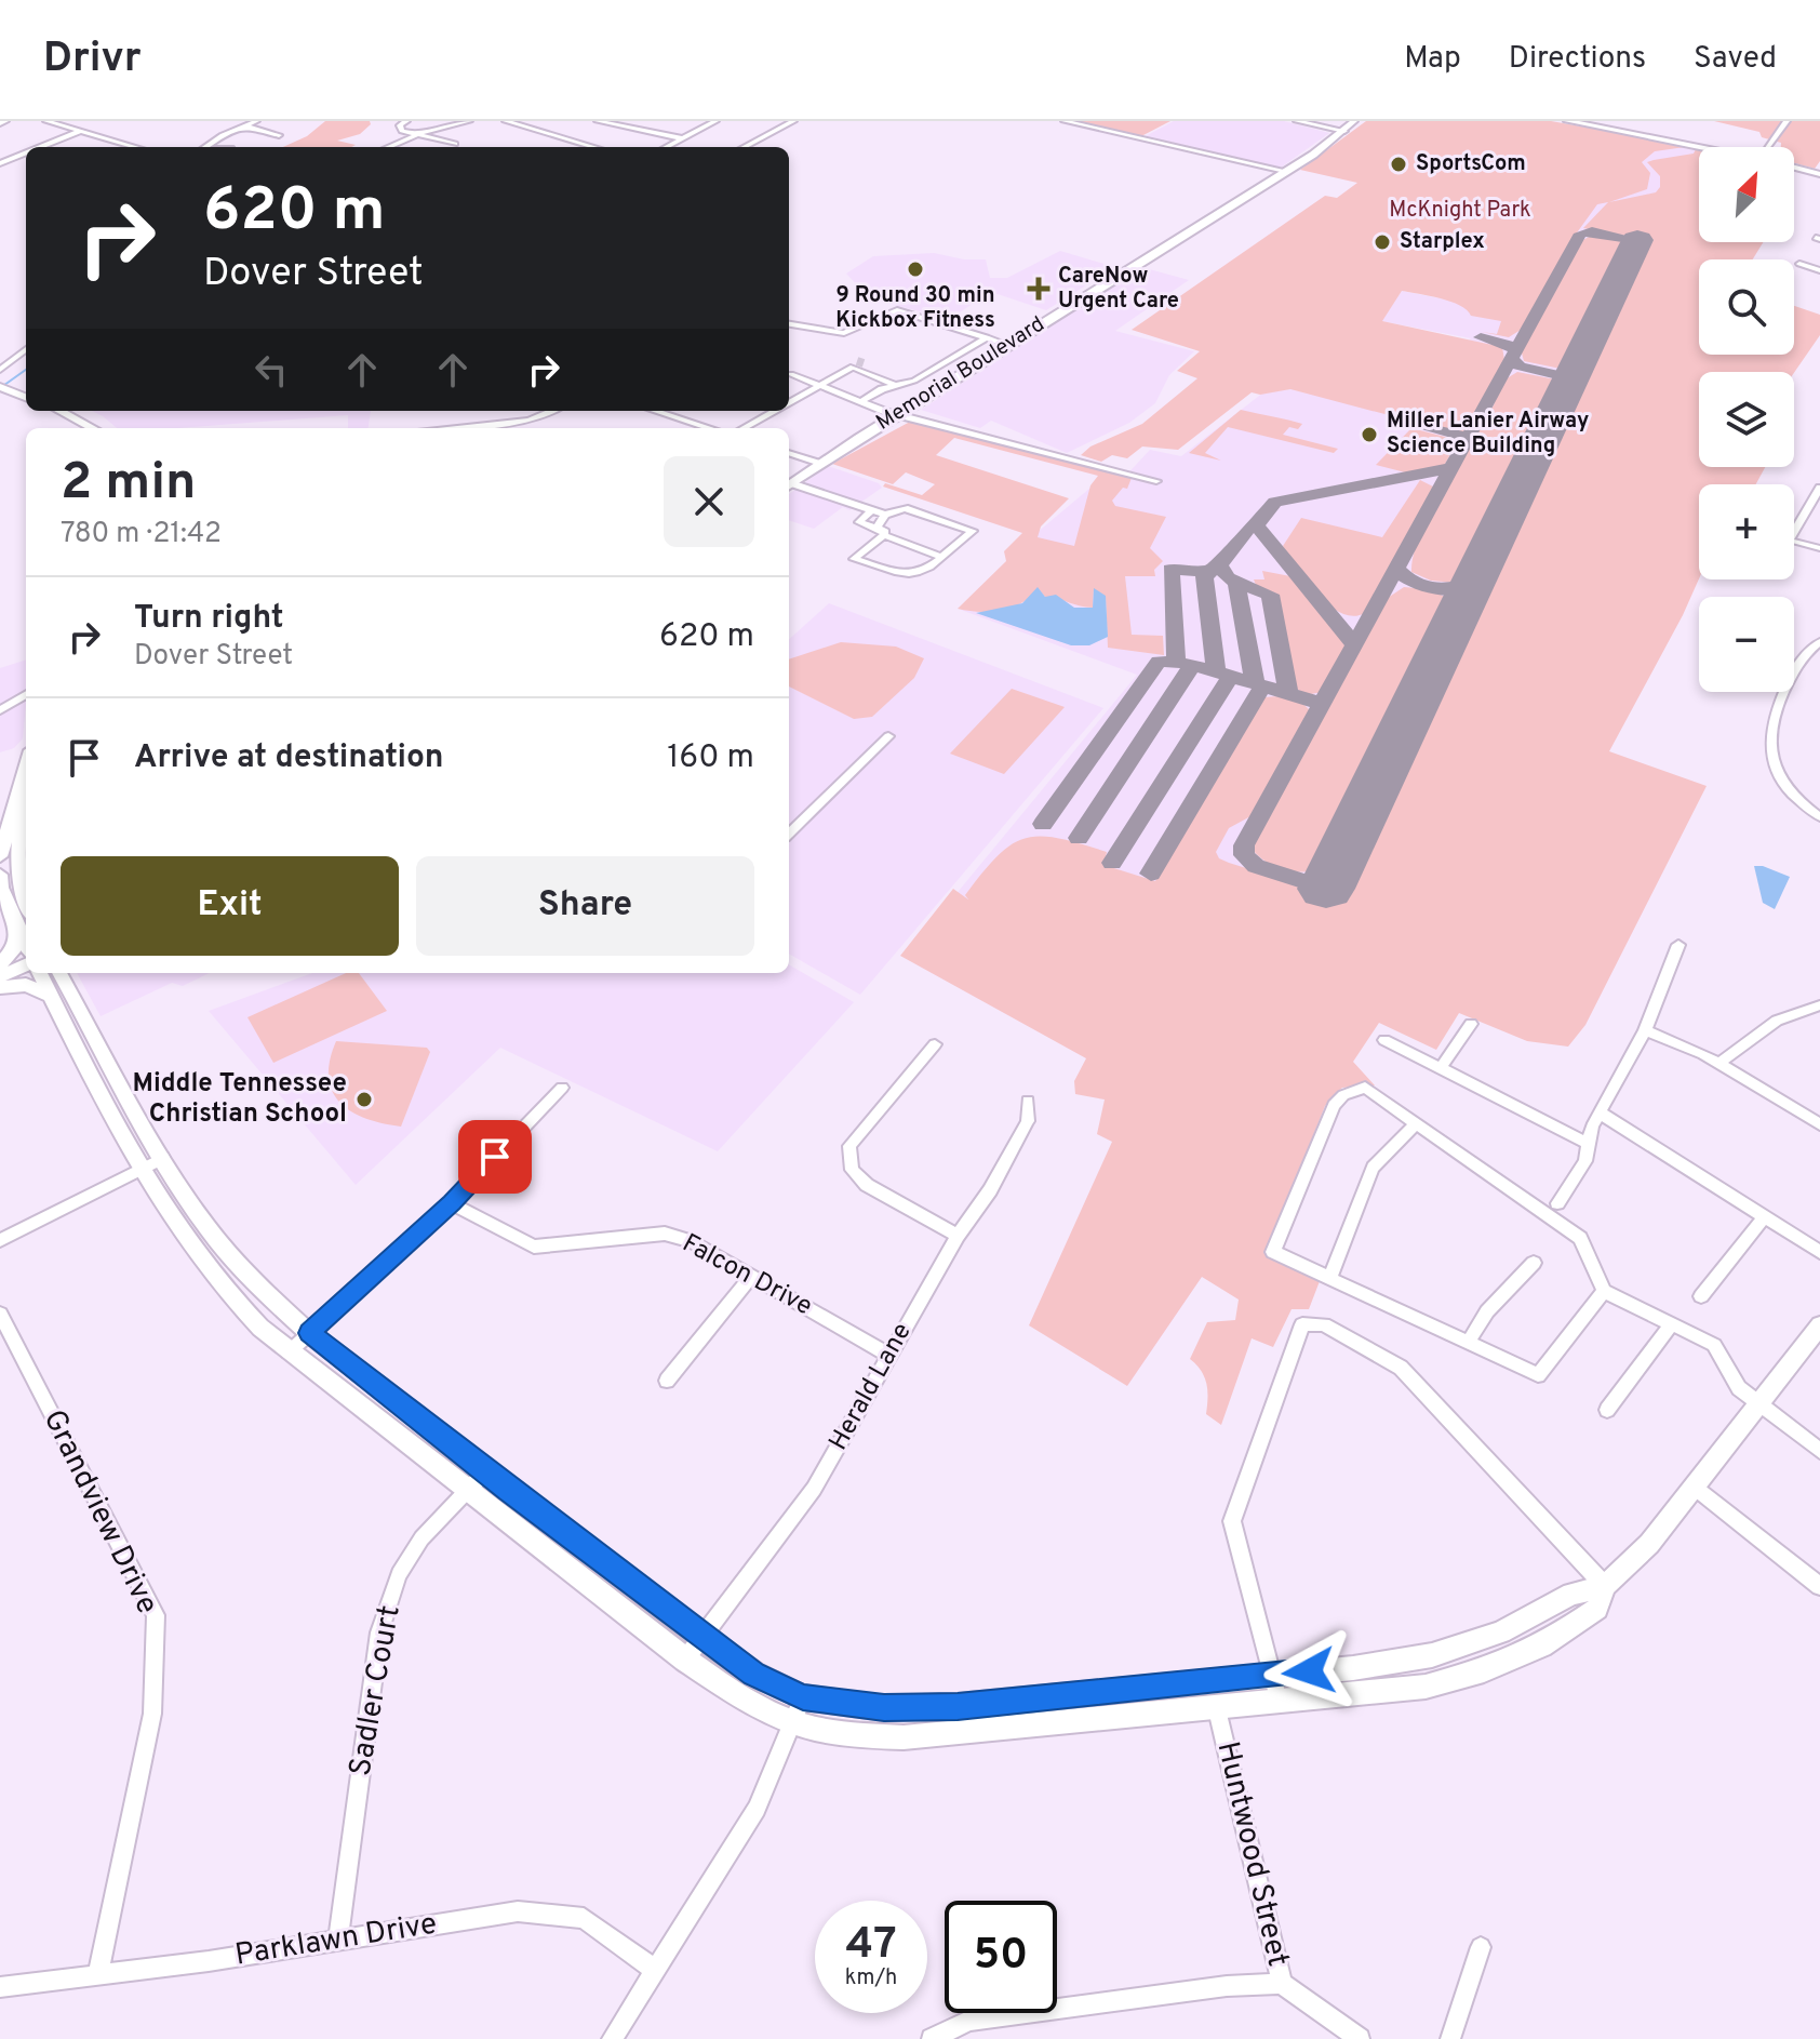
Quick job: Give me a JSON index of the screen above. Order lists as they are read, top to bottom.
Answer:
{
  "streets": {
    "main road": ["Memorial Boulevard"],
    "street": [
      "Falcon Drive",
      "Herald Lane",
      "Grandview Drive",
      "Sadler Court",
      "Huntwood Street",
      "Parklawn Drive"
    ]
  },
  "crossings": [
    ["Falcon Drive", "Herald Lane"],
    ["Grandview Drive", "Parklawn Drive"],
    ["Sadler Court", "Parklawn Drive"]
  ],
  "parks": ["McKnight Park"],
  "places": {
    "other": [
      "SportsCom",
      "Starplex",
      "9 Round 30 min Kickbox Fitness",
      "Miller Lanier Airway Science Building",
      "Middle Tennessee Christian School"
    ],
    "health": ["CareNow Urgent Care"]
  },
  "north": "top right",
  "page": {
    "header": "Drivr",
    "nav": ["Map", "Directions", "Saved"],
    "map_buttons": ["+", "−"],
    "turn": ["620 m", "Dover Street"],
    "heading": ["2 min", "780 m · 21:42"],
    "list": [
      {
        "name": "Turn right",
        "note": "Dover Street",
        "value": "620 m"
      },
      {
        "name": "Arrive at destination",
        "value": "160 m"
      }
    ],
    "buttons": ["Exit", "Share"],
    "speed": "47 km/h",
    "limit": "50"
  }
}
